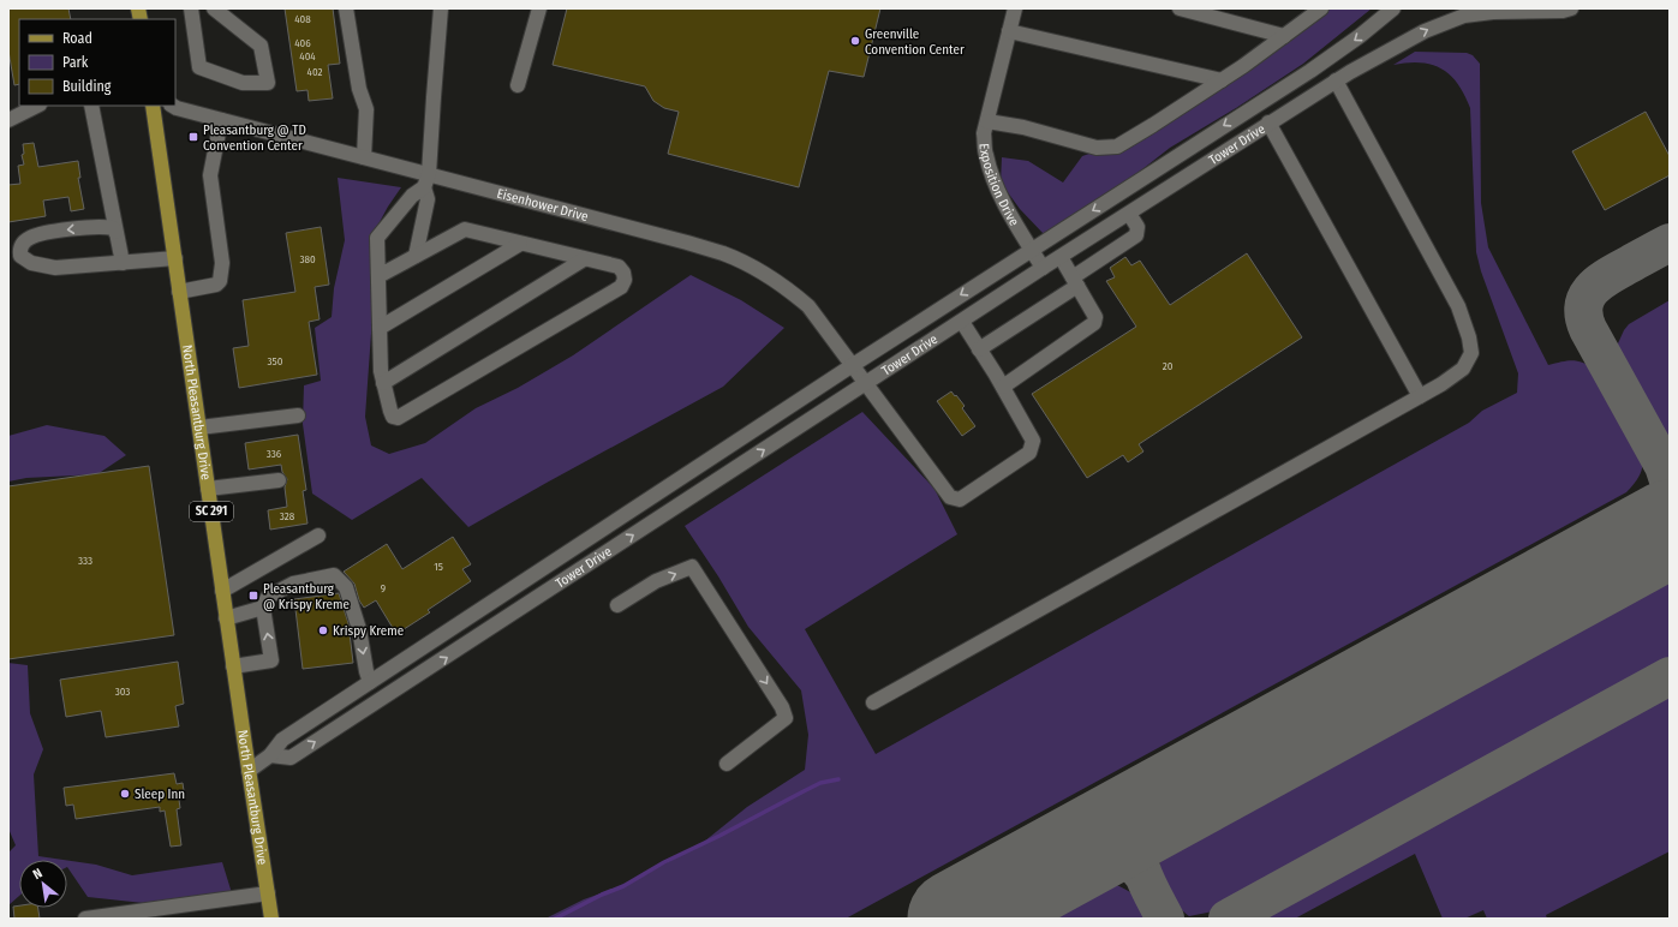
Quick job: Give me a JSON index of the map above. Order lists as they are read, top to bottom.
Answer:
{
  "streets": {
    "main road": ["North Pleasantburg Drive", "SC 291"],
    "street": ["Tower Drive", "Exposition Drive", "Eisenhower Drive"]
  },
  "crossings": [
    ["Tower Drive", "Exposition Drive"],
    ["Tower Drive", "Eisenhower Drive"],
    ["Tower Drive", "North Pleasantburg Drive"]
  ],
  "places": {
    "other": ["Greenville Convention Center", "Krispy Kreme", "Sleep Inn"],
    "transit": ["Pleasantburg @ TD Convention Center", "Pleasantburg @ Krispy Kreme"]
  },
  "house_numbers": [
    "408",
    "406",
    "404",
    "402",
    "380",
    "350",
    "20",
    "336",
    "328",
    "333",
    "15",
    "9",
    "303"
  ],
  "legend": ["Road", "Park", "Building"],
  "north": "top left"
}
